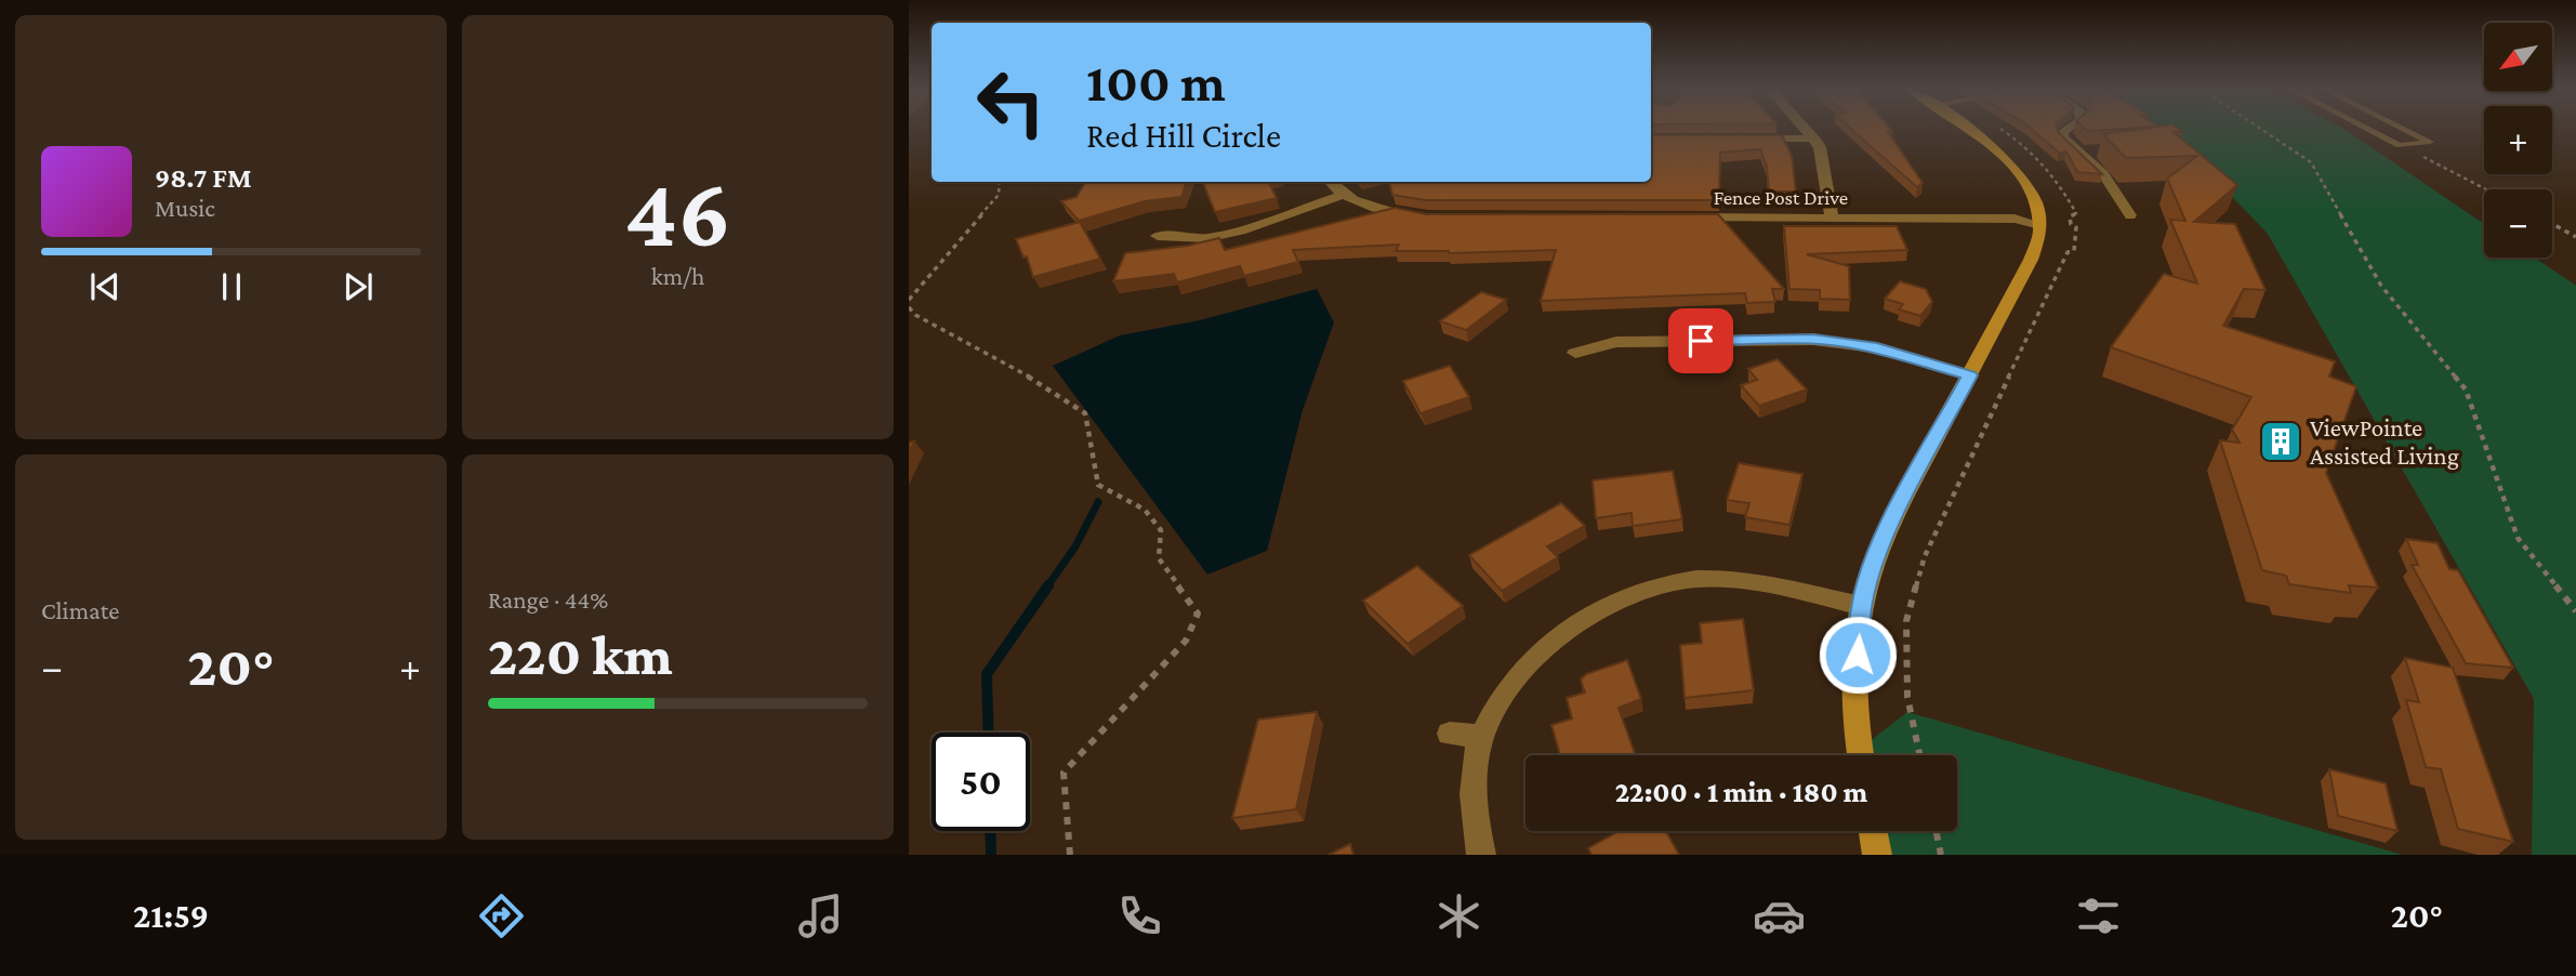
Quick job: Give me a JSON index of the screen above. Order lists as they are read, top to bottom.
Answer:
{
  "streets": {
    "street": ["Fence Post Drive"]
  },
  "places": {
    "building": ["ViewPointe Assisted Living"]
  },
  "north": "bottom left",
  "page": {
    "tile": [
      ["46", "km/h"],
      "Climate",
      ["Range · 44%", "220 km"]
    ],
    "map_buttons": ["+", "−"],
    "turn": ["100 m", "Red Hill Circle"],
    "song": ["98.7 FM", "Music"],
    "heat": ["−", "20°", "+"],
    "limit": "50",
    "trip": "22:00 · 1 min · 180 m",
    "tabs": ["21:59", "20°"]
  }
}
